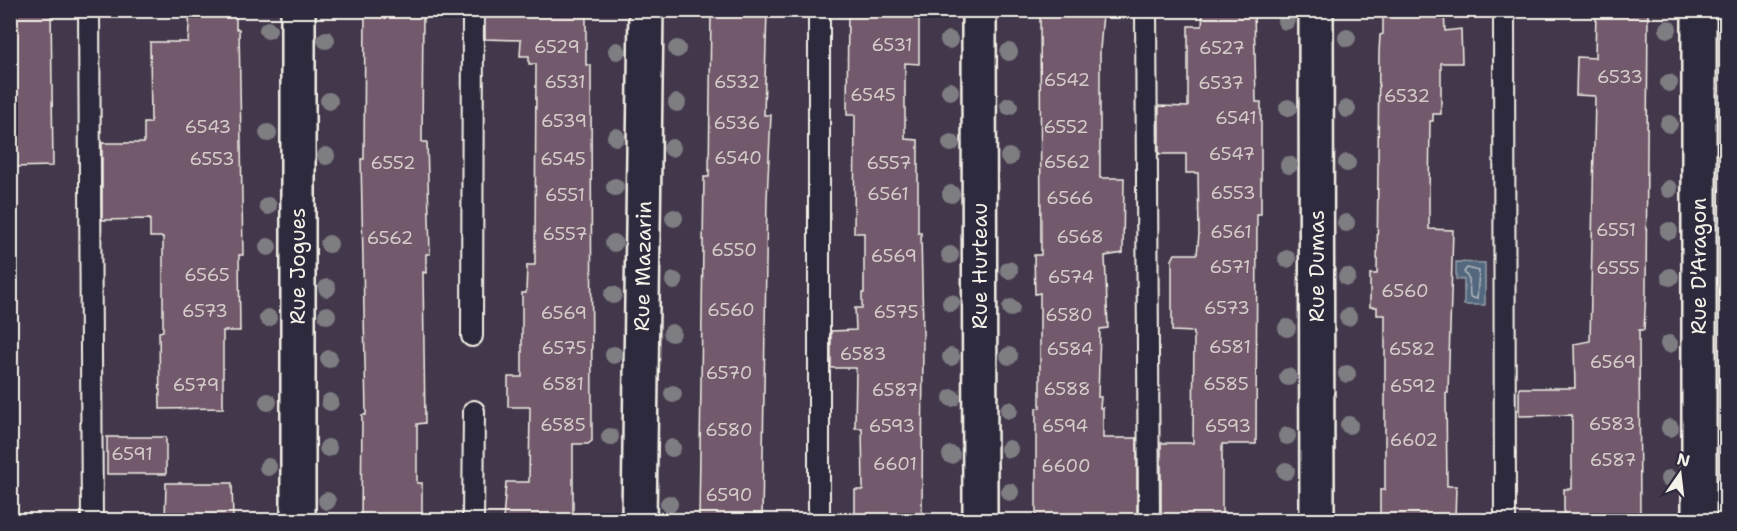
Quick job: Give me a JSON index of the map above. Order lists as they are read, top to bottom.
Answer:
{
  "streets": {
    "street": [
      "Rue Jogues",
      "Rue Mazarin",
      "Rue Hurteau",
      "Rue Dumas",
      "Rue D'Aragon"
    ]
  },
  "house_numbers": [
    "6531",
    "6529",
    "6527",
    "6533",
    "6542",
    "6531",
    "6532",
    "6537",
    "6545",
    "6532",
    "6541",
    "6539",
    "6536",
    "6543",
    "6552",
    "6547",
    "6540",
    "6553",
    "6545",
    "6562",
    "6552",
    "6557",
    "6553",
    "6561",
    "6551",
    "6566",
    "6551",
    "6561",
    "6557",
    "6568",
    "6562",
    "6550",
    "6569",
    "6571",
    "6555",
    "6565",
    "6574",
    "6560",
    "6573",
    "6560",
    "6573",
    "6575",
    "6569",
    "6580",
    "6581",
    "6575",
    "6584",
    "6582",
    "6583",
    "6569",
    "6570",
    "6581",
    "6585",
    "6579",
    "6592",
    "6588",
    "6587",
    "6583",
    "6585",
    "6593",
    "6594",
    "6593",
    "6580",
    "6602",
    "6591",
    "6587",
    "6601",
    "6600",
    "6590"
  ],
  "north": "top"
}
